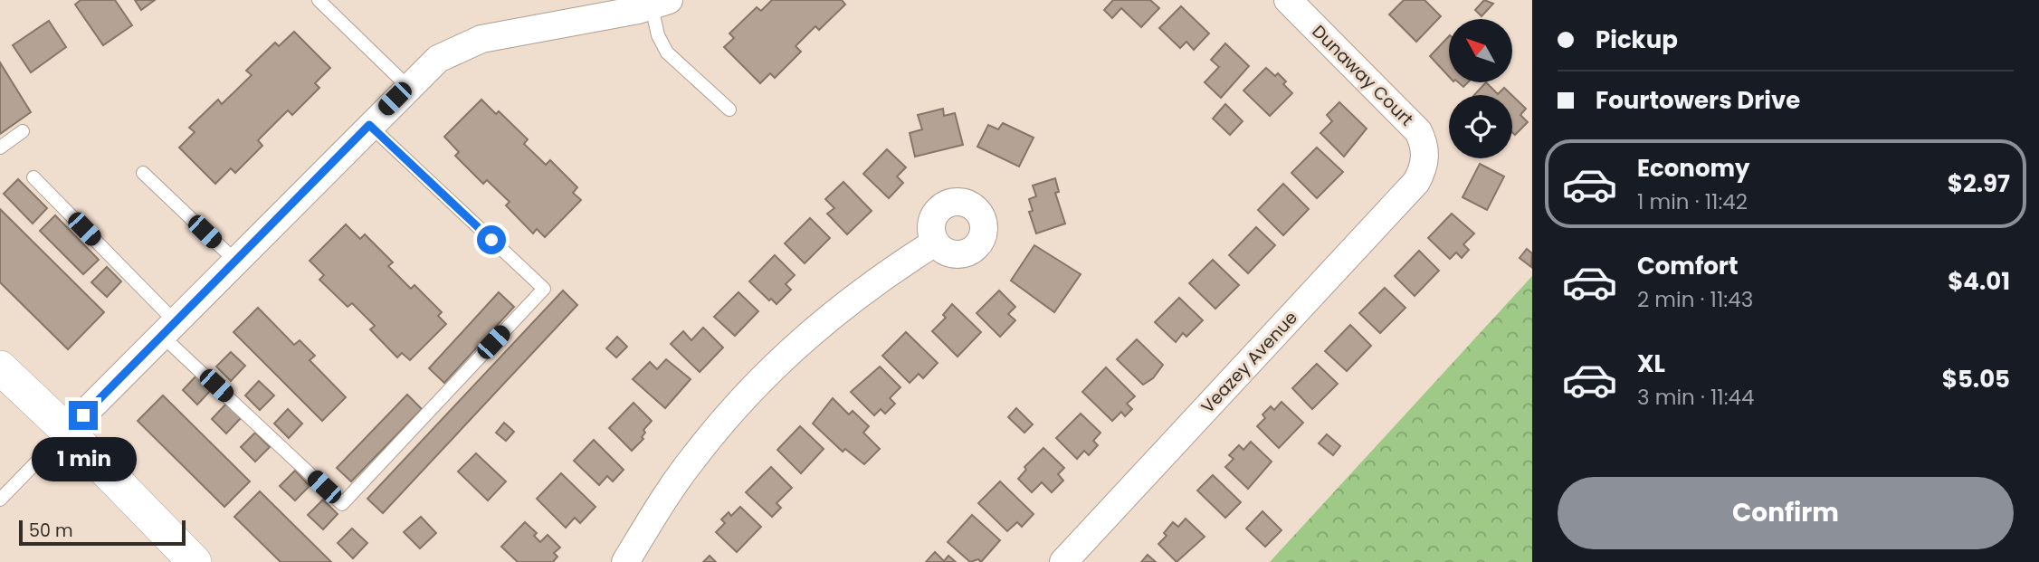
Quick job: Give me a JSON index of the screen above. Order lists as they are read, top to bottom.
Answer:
{
  "streets": {
    "street": ["Dunaway Court", "Veazey Avenue"]
  },
  "crossings": [
    ["Dunaway Court", "Veazey Avenue"]
  ],
  "scale_bar": "50 m",
  "north": "top left",
  "page": {
    "banner": ["Pickup", "Fourtowers Drive"],
    "list": [
      {
        "name": "Economy",
        "note": "1 min · 11:42",
        "value": "$2.97"
      },
      {
        "name": "Comfort",
        "note": "2 min · 11:43",
        "value": "$4.01"
      },
      {
        "name": "XL",
        "note": "3 min · 11:44",
        "value": "$5.05"
      }
    ],
    "bubble": "1 min",
    "buttons": "Confirm",
    "scale": "50 m"
  }
}
